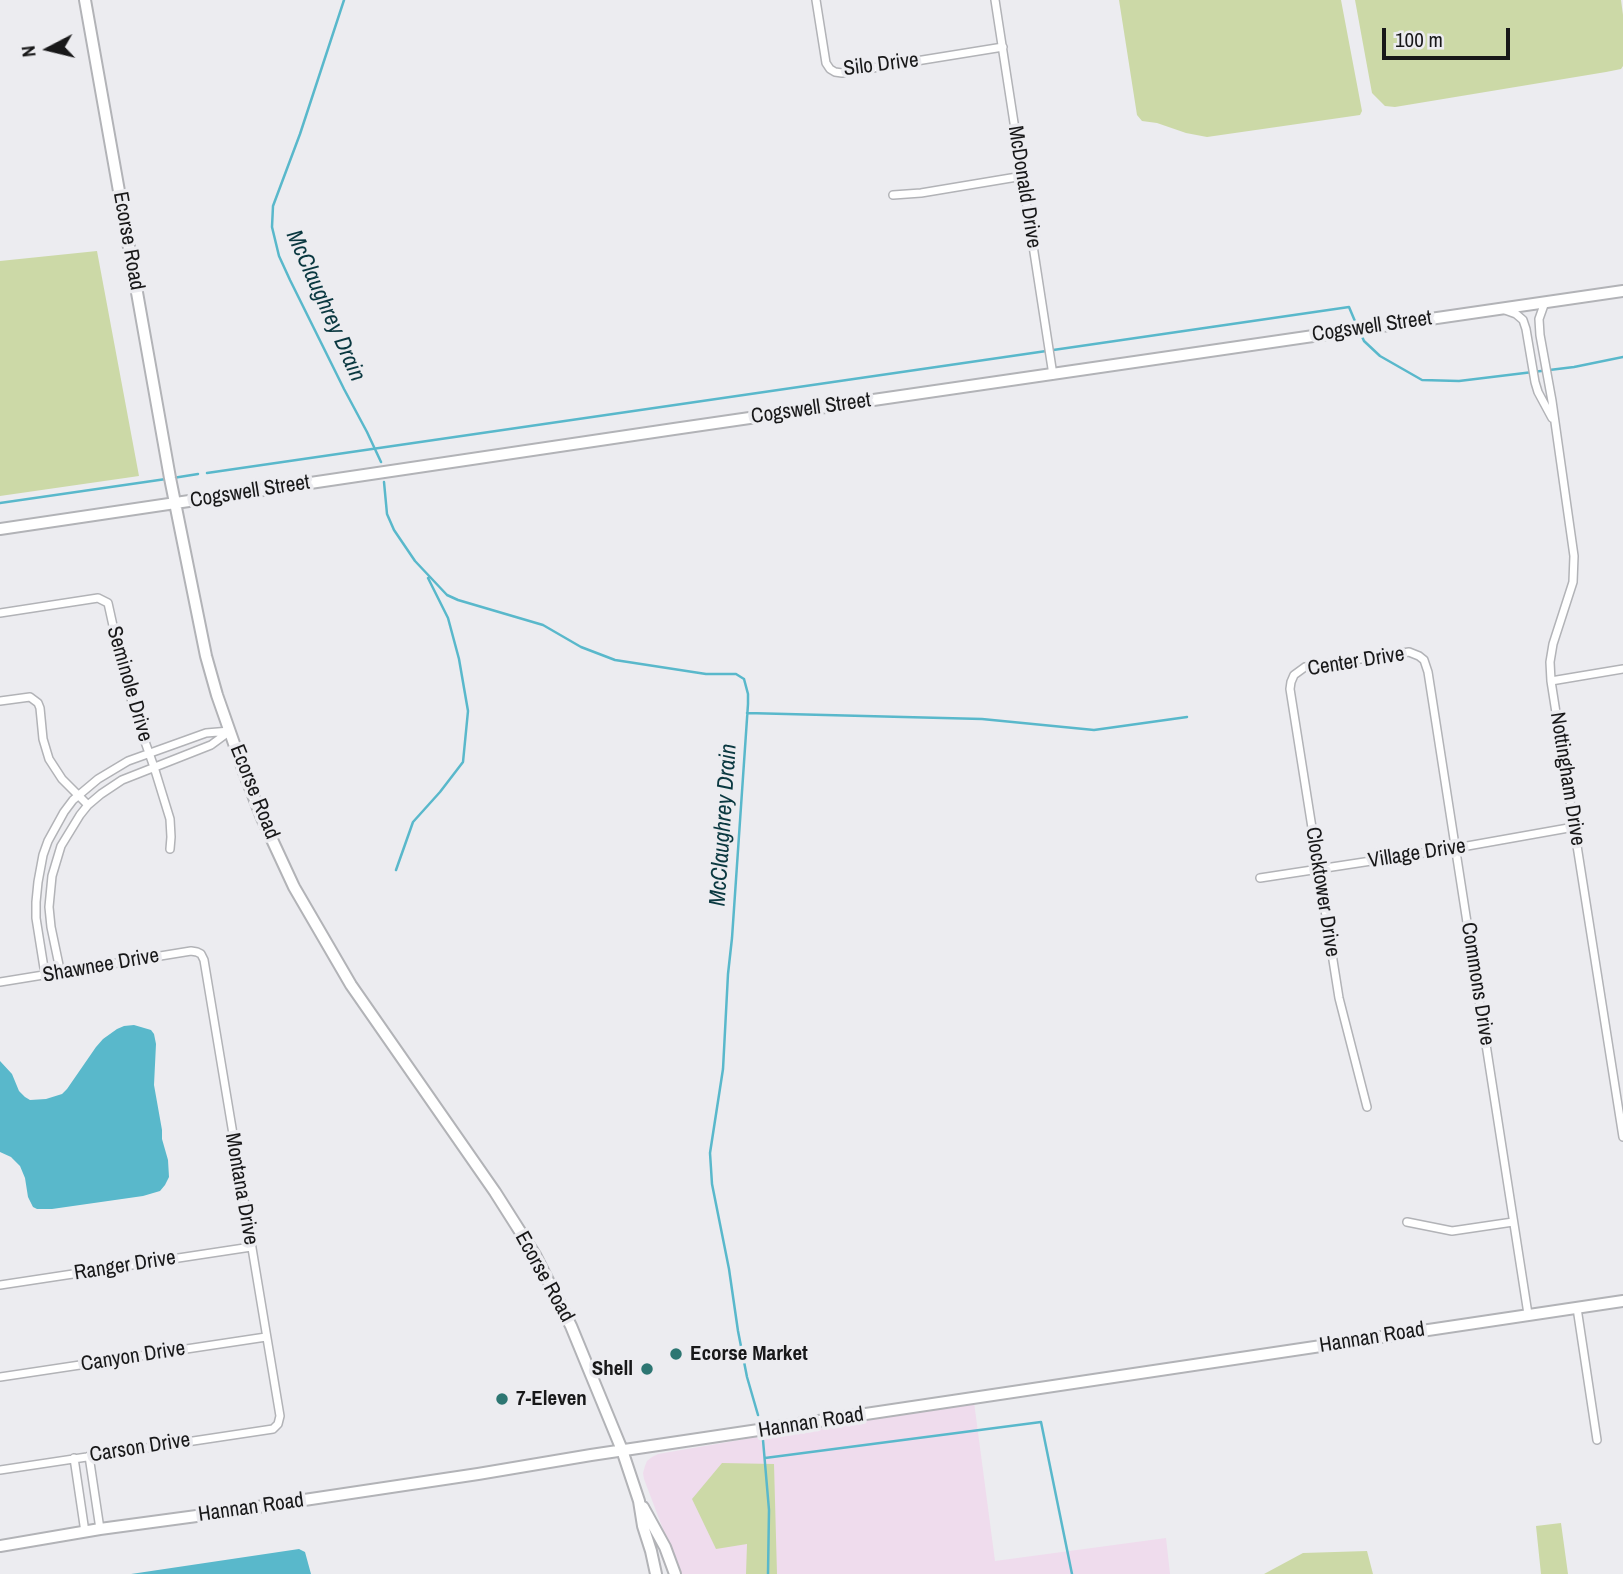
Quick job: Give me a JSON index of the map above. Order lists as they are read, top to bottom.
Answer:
{
  "streets": {
    "street": [
      "Silo Drive",
      "McDonald Drive",
      "Ecorse Road",
      "Cogswell Street",
      "Center Drive",
      "Seminole Drive",
      "Nottingham Drive",
      "Village Drive",
      "Clocktower Drive",
      "Shawnee Drive",
      "Commons Drive",
      "Montana Drive",
      "Ranger Drive",
      "Hannan Road",
      "Canyon Drive",
      "Carson Drive"
    ]
  },
  "crossings": [
    ["Silo Drive", "McDonald Drive"],
    ["McDonald Drive", "Cogswell Street"],
    ["Ecorse Road", "Cogswell Street"],
    ["Ecorse Road", "Hannan Road"],
    ["Cogswell Street", "Nottingham Drive"],
    ["Center Drive", "Clocktower Drive"],
    ["Center Drive", "Commons Drive"],
    ["Nottingham Drive", "Village Drive"],
    ["Village Drive", "Clocktower Drive"],
    ["Village Drive", "Commons Drive"],
    ["Shawnee Drive", "Montana Drive"],
    ["Commons Drive", "Hannan Road"],
    ["Montana Drive", "Ranger Drive"],
    ["Montana Drive", "Canyon Drive"],
    ["Montana Drive", "Carson Drive"]
  ],
  "water": ["McClaughrey Drain"],
  "places": ["Ecorse Market", "Shell", "7-Eleven"],
  "scale_bar": "100 m",
  "north": "left"
}
